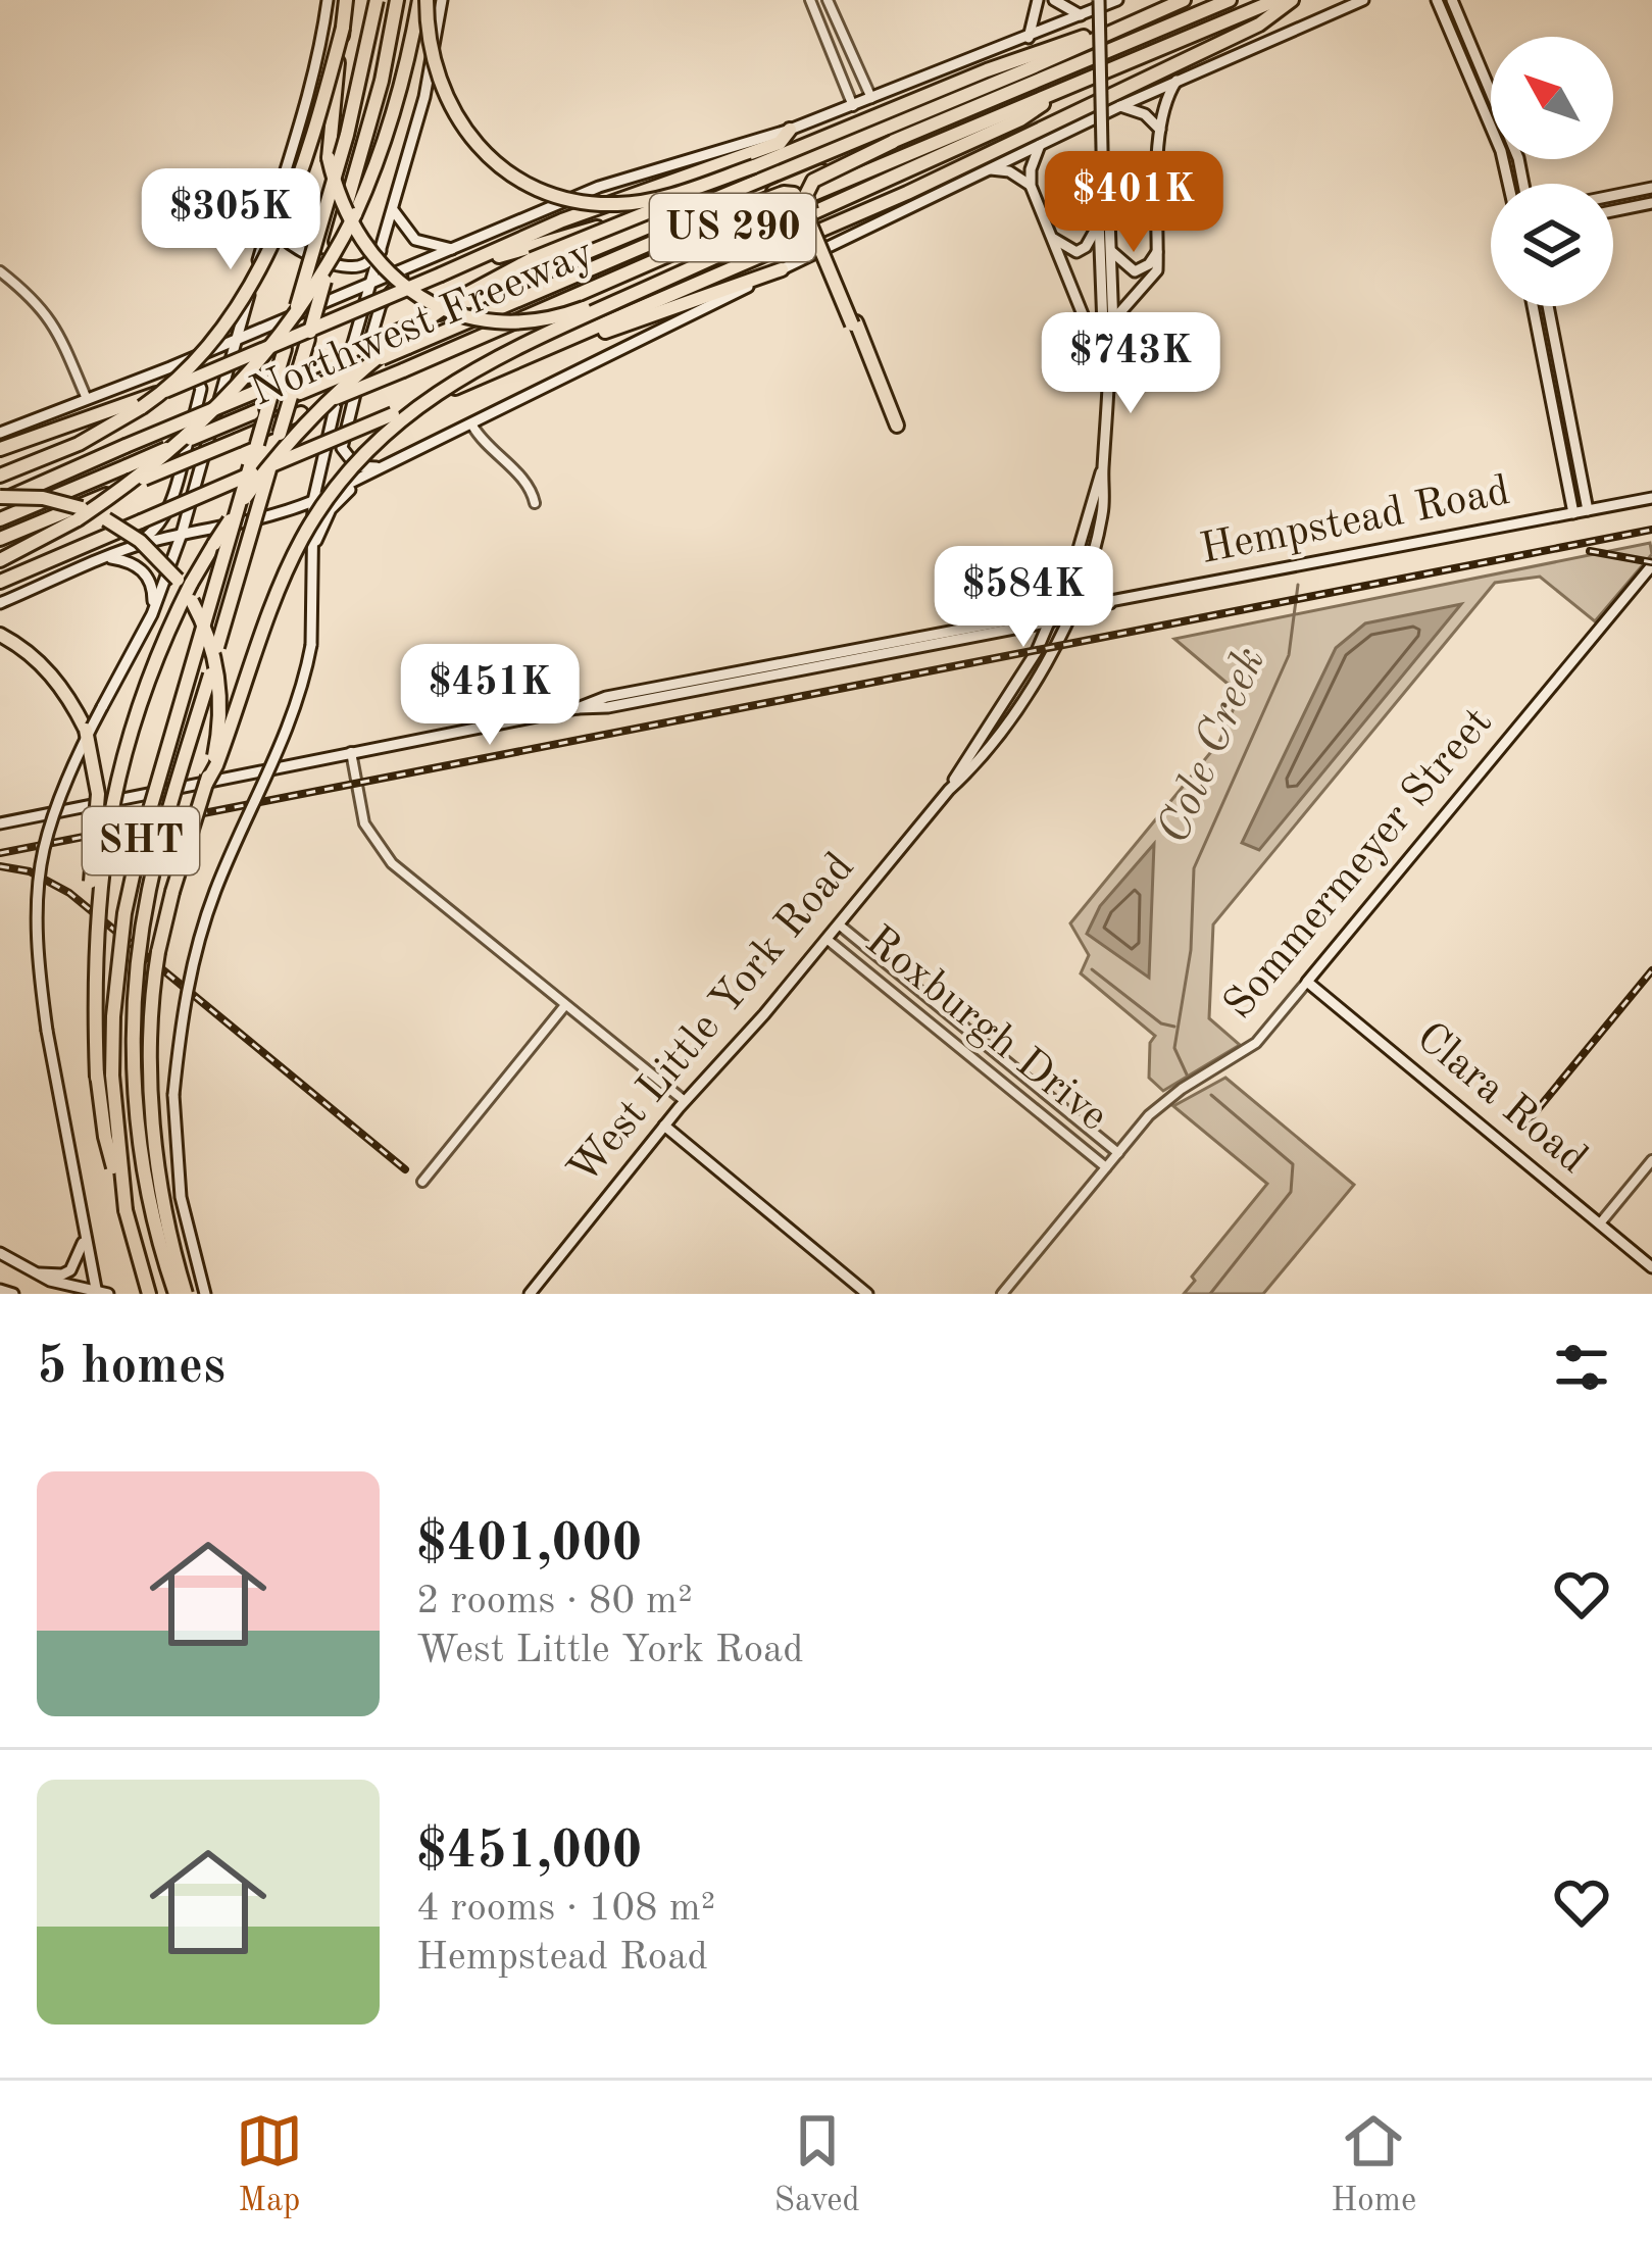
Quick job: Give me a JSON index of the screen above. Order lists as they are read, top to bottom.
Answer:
{
  "streets": {
    "highway": ["US 290", "Northwest Freeway", "SHT"],
    "main road": [
      "Hempstead Road",
      "Sommermeyer Street",
      "West Little York Road",
      "Clara Road"
    ],
    "street": ["Roxburgh Drive"]
  },
  "crossings": [
    ["Hempstead Road", "West Little York Road"],
    ["Sommermeyer Street", "Roxburgh Drive"],
    ["Sommermeyer Street", "Clara Road"],
    ["West Little York Road", "Roxburgh Drive"]
  ],
  "water": ["Cole Creek"],
  "north": "top left",
  "page": {
    "price": [
      "$401K",
      "$305K",
      "$743K",
      "$584K",
      "$451K"
    ],
    "heading": "5 homes",
    "list": [
      {
        "name": "$401,000",
        "note": "2 rooms · 80 m² · West Little York Road"
      },
      {
        "name": "$451,000",
        "note": "4 rooms · 108 m² · Hempstead Road"
      }
    ],
    "tabs": ["Map", "Saved", "Home"]
  }
}
